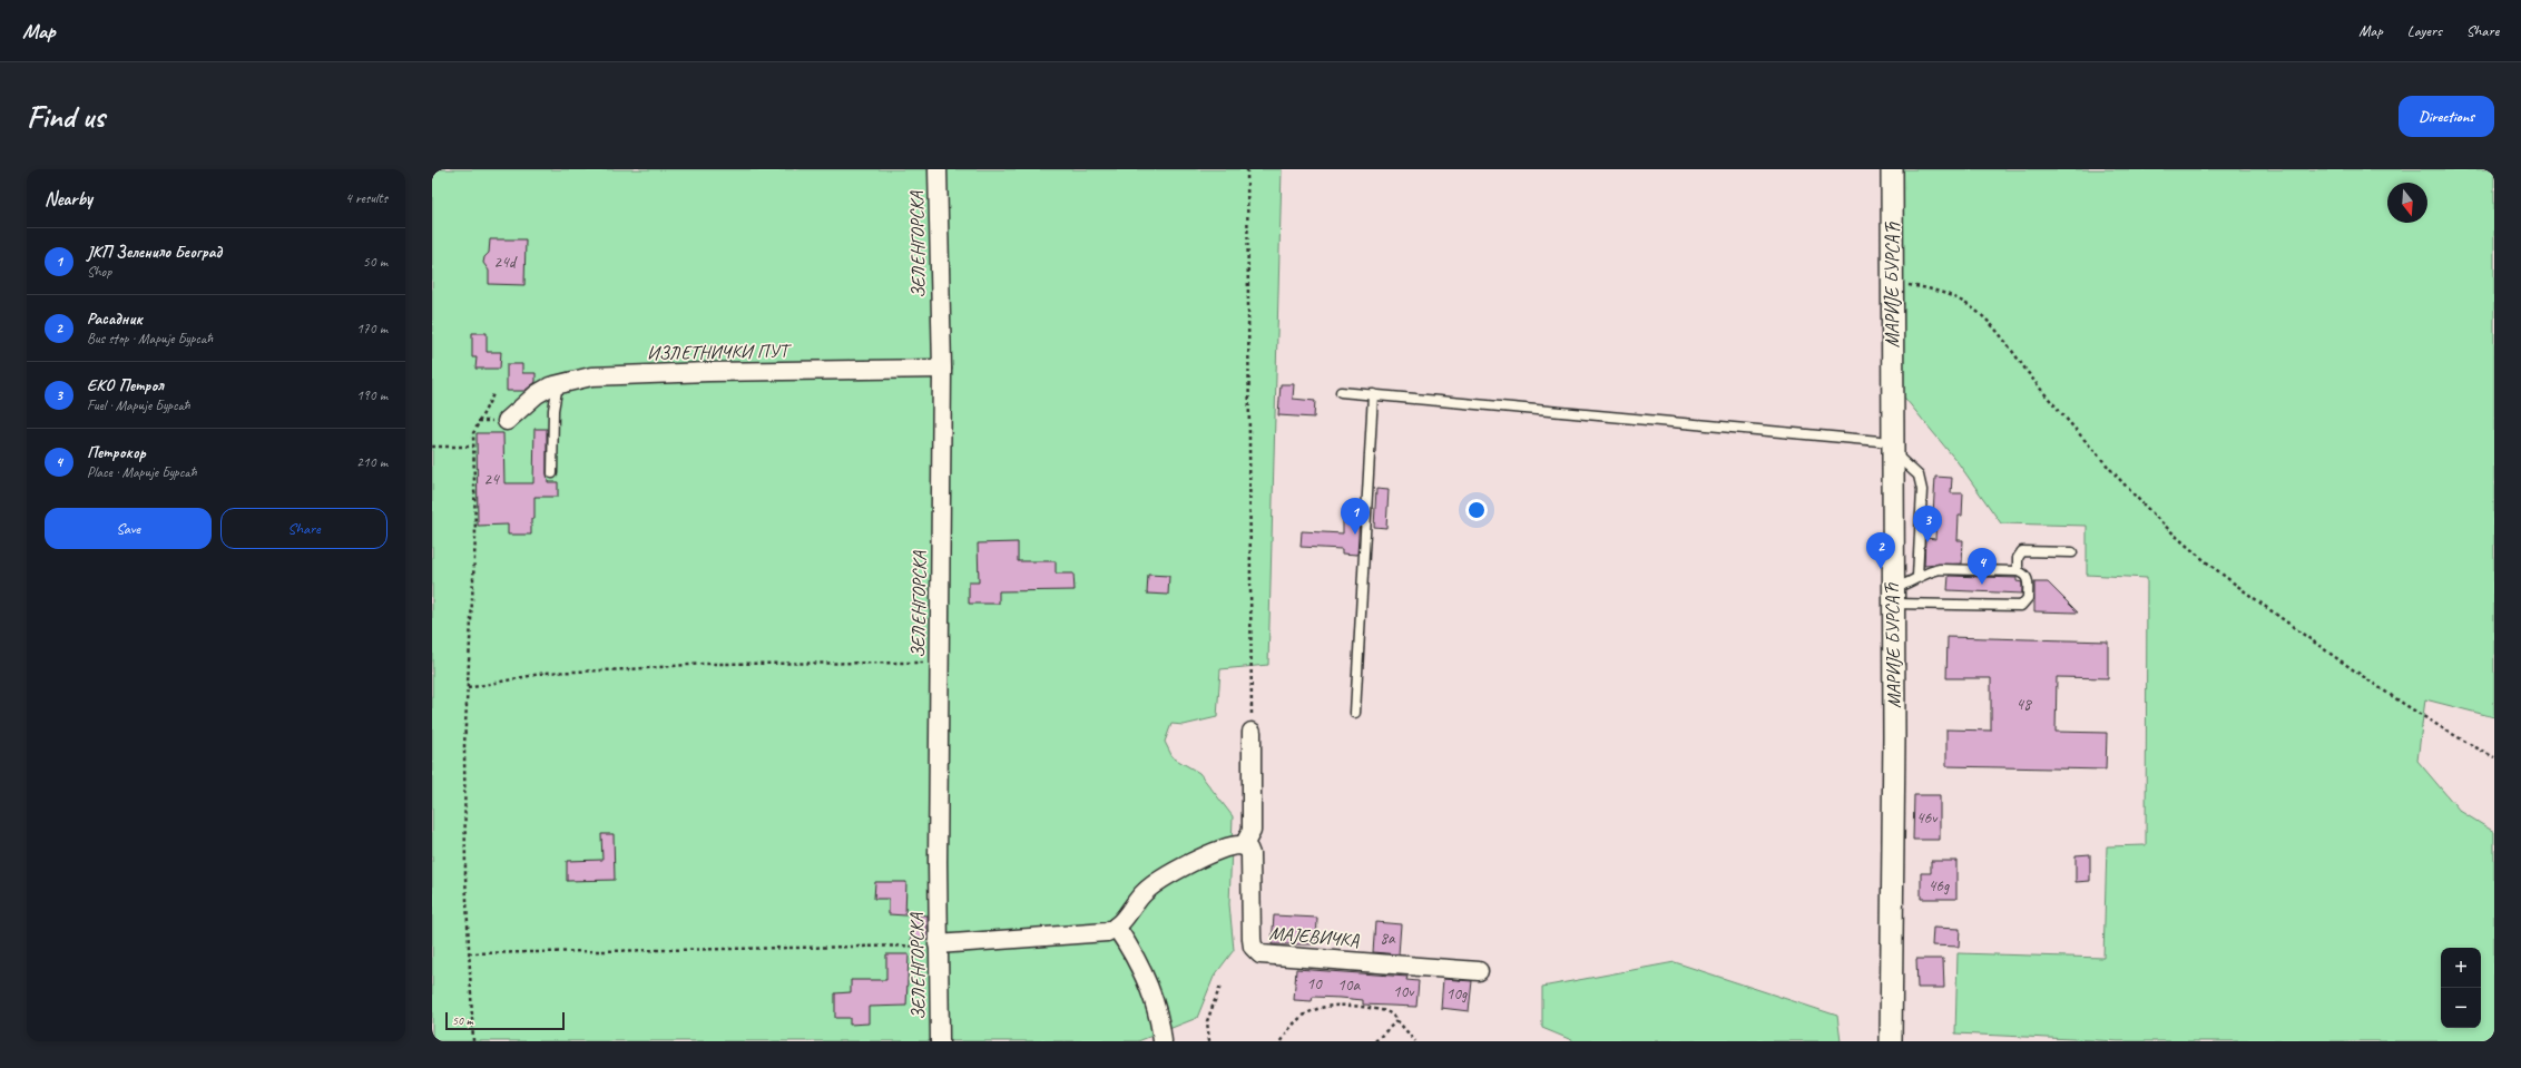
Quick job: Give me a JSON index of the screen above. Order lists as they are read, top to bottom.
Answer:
{
  "streets": {
    "street": [
      "ЗЕЛЕНГОРСКА",
      "МАРИЈЕ БУРСАЋ",
      "ИЗЛЕТНИЧКИ ПУТ",
      "МАЈЕВИЧКА"
    ]
  },
  "crossings": [
    ["ЗЕЛЕНГОРСКА", "ИЗЛЕТНИЧКИ ПУТ"]
  ],
  "house_numbers": [
    "24d",
    "24",
    "48",
    "46v",
    "46g",
    "8a",
    "10",
    "10a",
    "10v",
    "10g"
  ],
  "scale_bar": "50 m",
  "north": "bottom",
  "page": {
    "header": "Map",
    "nav": ["Map", "Layers", "Share"],
    "buttons": [
      "Directions",
      ["Save", "Share"]
    ],
    "title": "Find us",
    "heading": ["Nearby", "4 results"],
    "list": [
      {
        "mark": "1",
        "name": "ЈКП Зеленило Београд",
        "note": "Shop",
        "value": "50 m"
      },
      {
        "mark": "2",
        "name": "Расадник",
        "note": "Bus stop · Марије Бурсаћ",
        "value": "170 m"
      },
      {
        "mark": "3",
        "name": "ЕКО Петрол",
        "note": "Fuel · Марије Бурсаћ",
        "value": "190 m"
      },
      {
        "mark": "4",
        "name": "Петрокор",
        "note": "Place · Марије Бурсаћ",
        "value": "210 m"
      }
    ],
    "pins": [
      "1",
      "3",
      "2",
      "4"
    ],
    "map_buttons": ["+", "−"],
    "scale": "50 m"
  }
}
